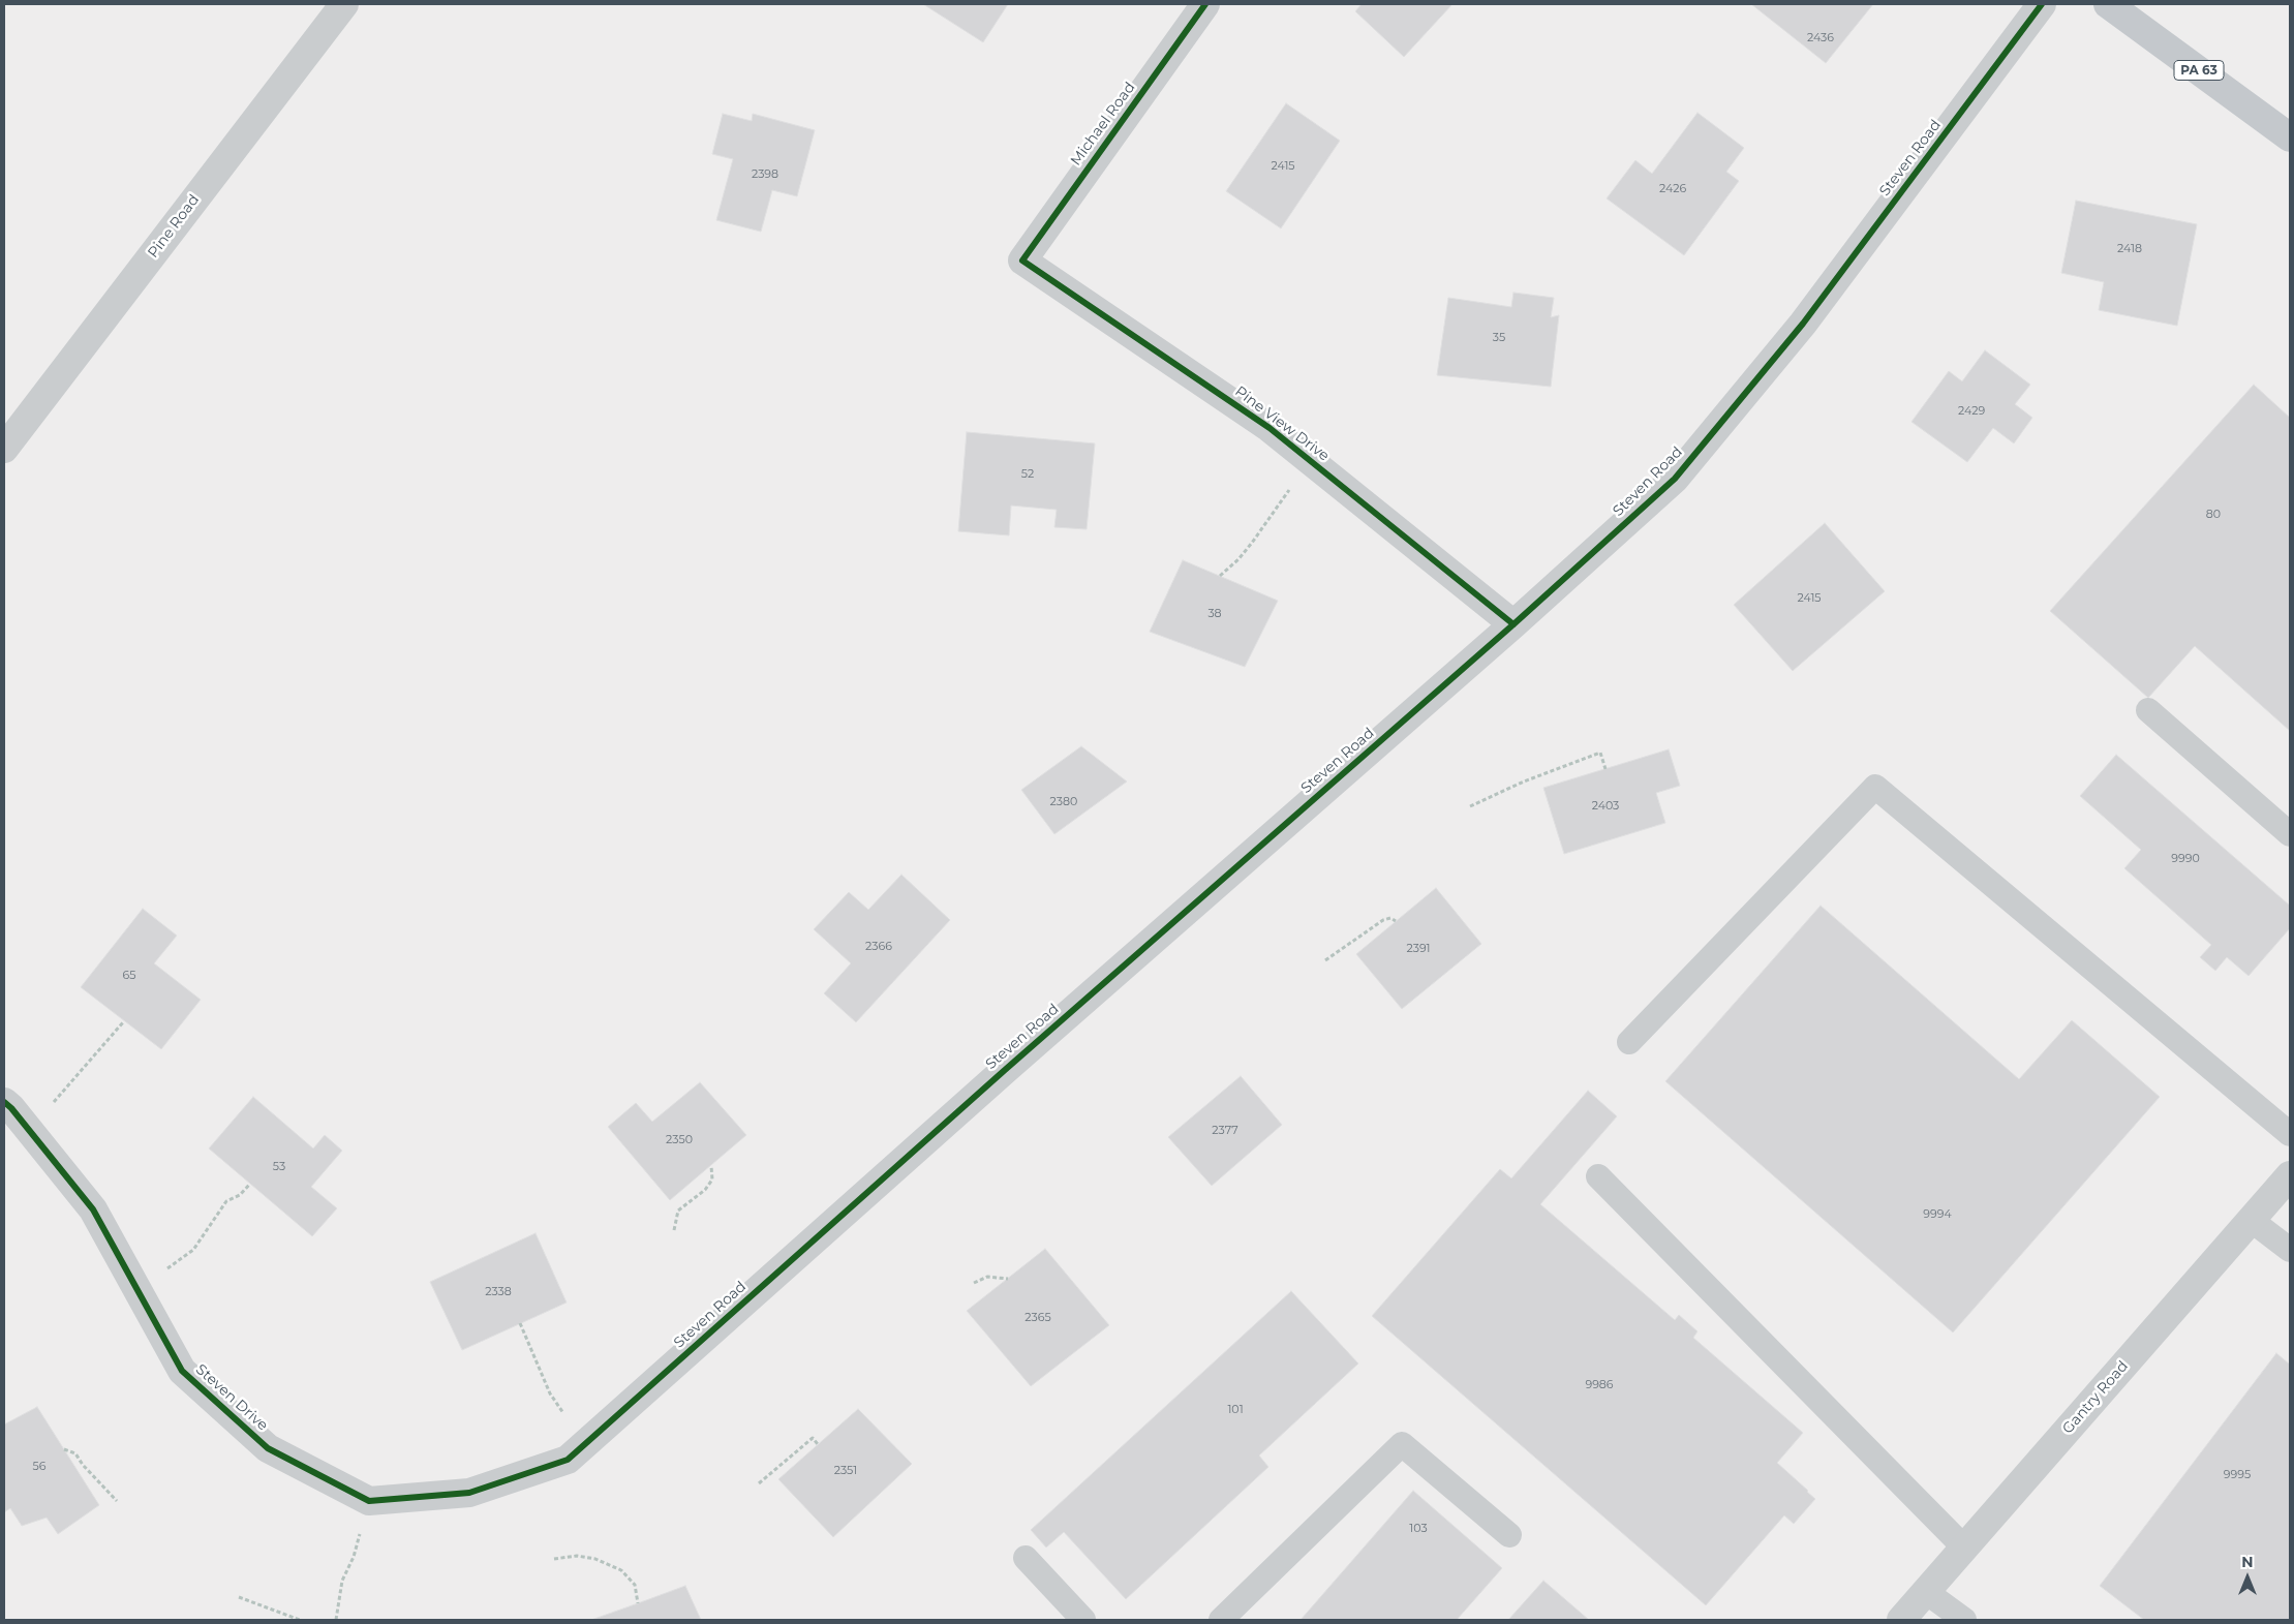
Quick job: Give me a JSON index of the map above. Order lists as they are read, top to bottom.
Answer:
{
  "streets": {
    "main road": ["PA 63"],
    "street": [
      "Michael Road",
      "Steven Road",
      "Pine Road",
      "Pine View Drive",
      "Steven Drive",
      "Gantry Road"
    ]
  },
  "crossings": [
    ["Michael Road", "Pine View Drive"],
    ["Steven Road", "Pine View Drive"]
  ],
  "house_numbers": [
    "2436",
    "2415",
    "2398",
    "2426",
    "2418",
    "35",
    "2429",
    "52",
    "80",
    "2415",
    "38",
    "2380",
    "2403",
    "9990",
    "2366",
    "2391",
    "65",
    "2377",
    "2350",
    "53",
    "9994",
    "2338",
    "2365",
    "9986",
    "101",
    "56",
    "2351",
    "9995",
    "103"
  ],
  "north": "top"
}
